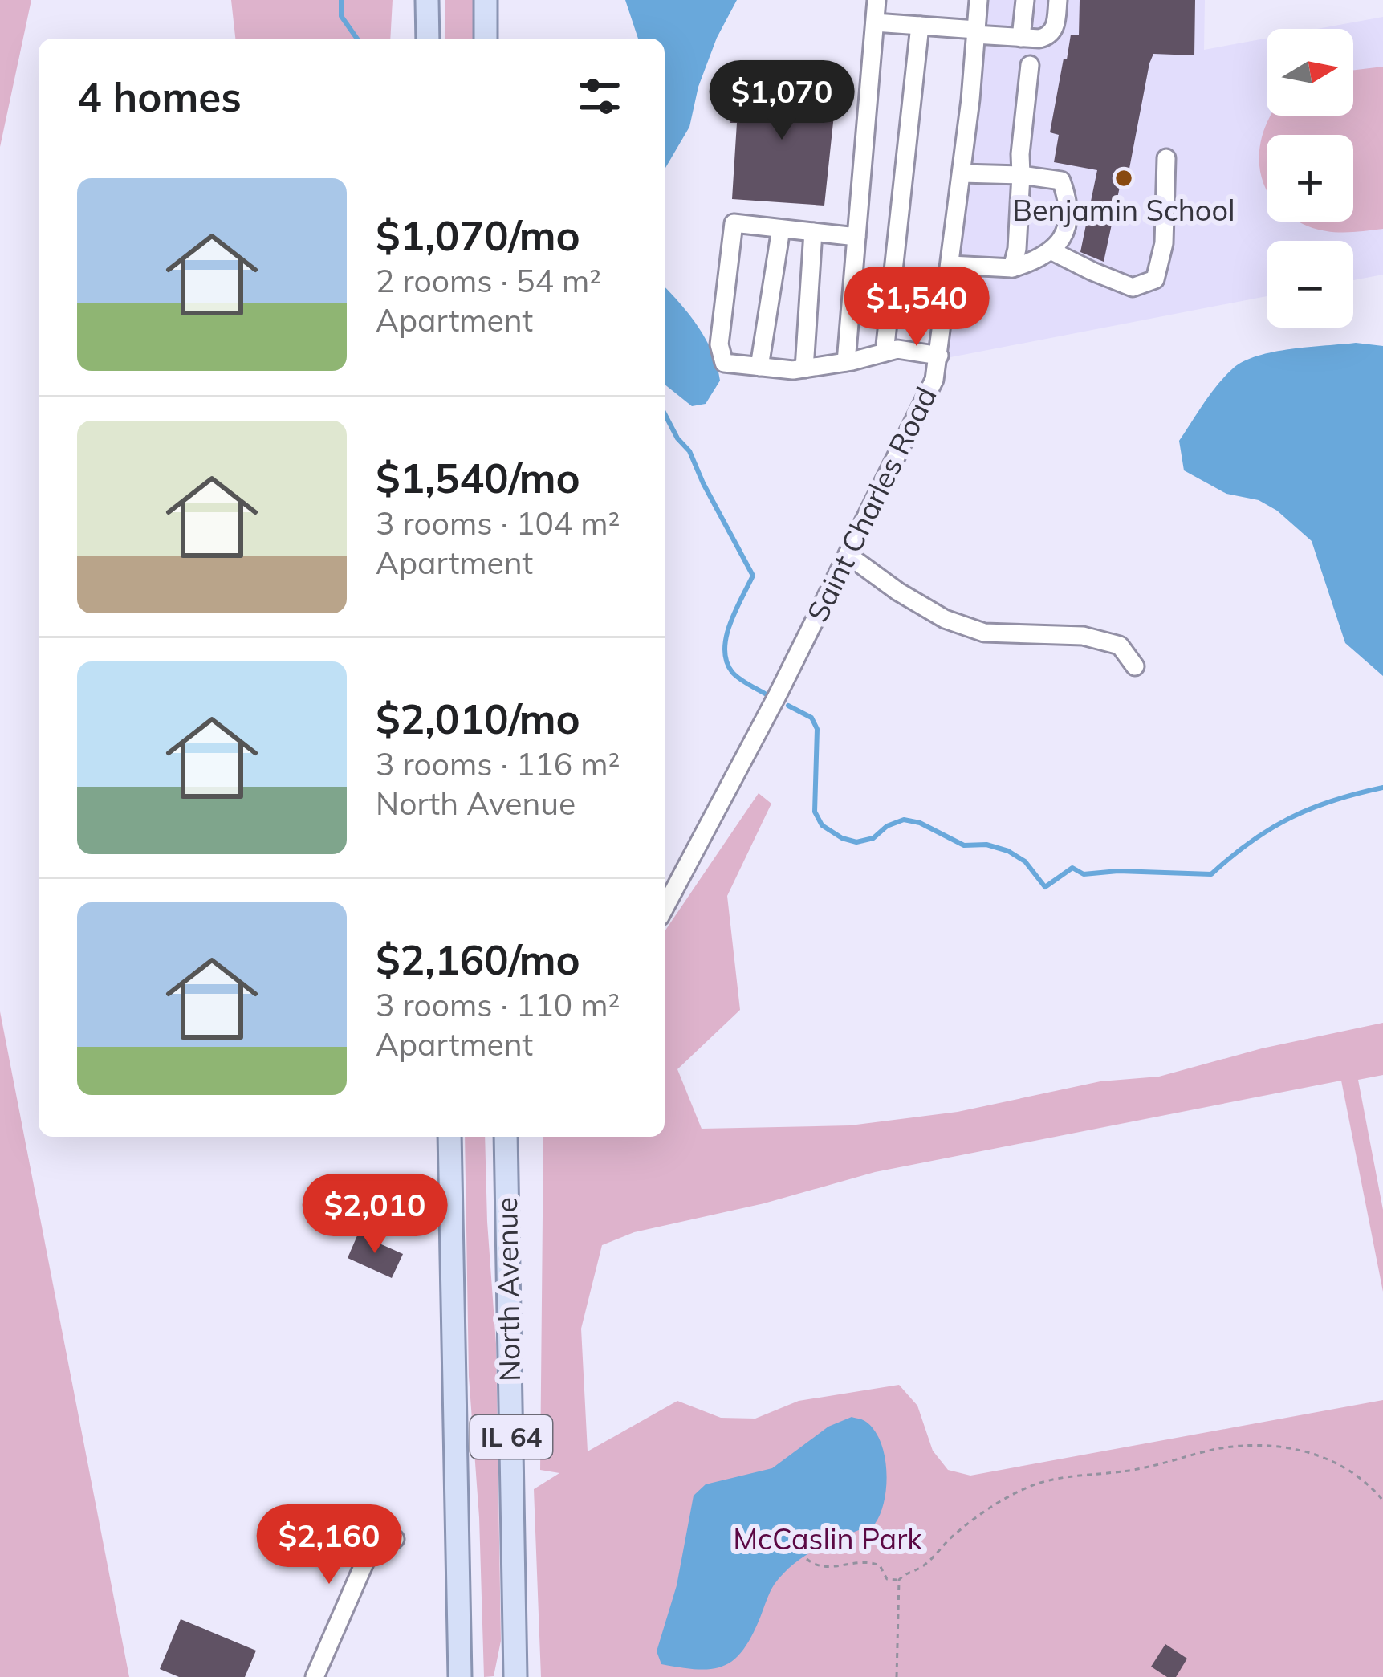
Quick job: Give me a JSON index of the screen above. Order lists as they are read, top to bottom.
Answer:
{
  "streets": {
    "main road": ["North Avenue", "IL 64"],
    "street": ["Saint Charles Road"]
  },
  "parks": ["McCaslin Park"],
  "places": ["Benjamin School"],
  "north": "right",
  "page": {
    "map_buttons": ["+", "−"],
    "heading": "4 homes",
    "price": [
      "$1,070",
      "$1,540",
      "$2,010",
      "$2,160"
    ],
    "list": [
      {
        "name": "$1,070/mo",
        "note": "2 rooms · 54 m² · Apartment"
      },
      {
        "name": "$1,540/mo",
        "note": "3 rooms · 104 m² · Apartment"
      },
      {
        "name": "$2,010/mo",
        "note": "3 rooms · 116 m² · North Avenue"
      },
      {
        "name": "$2,160/mo",
        "note": "3 rooms · 110 m² · Apartment"
      }
    ]
  }
}
